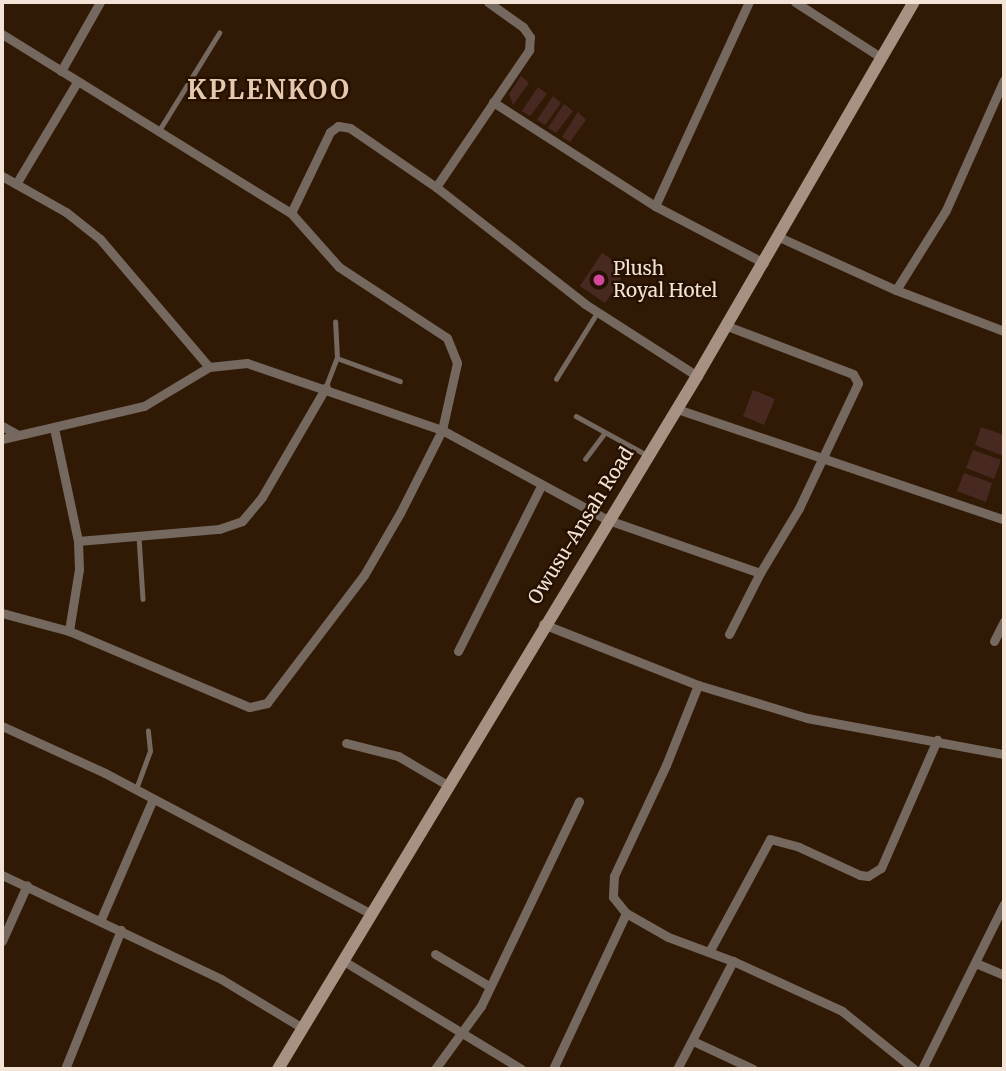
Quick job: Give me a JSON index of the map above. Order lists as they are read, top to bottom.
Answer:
{
  "streets": {
    "street": ["Owusu-Ansah Road"]
  },
  "districts": ["KPLENKOO"],
  "places": ["Plush Royal Hotel"]
}
